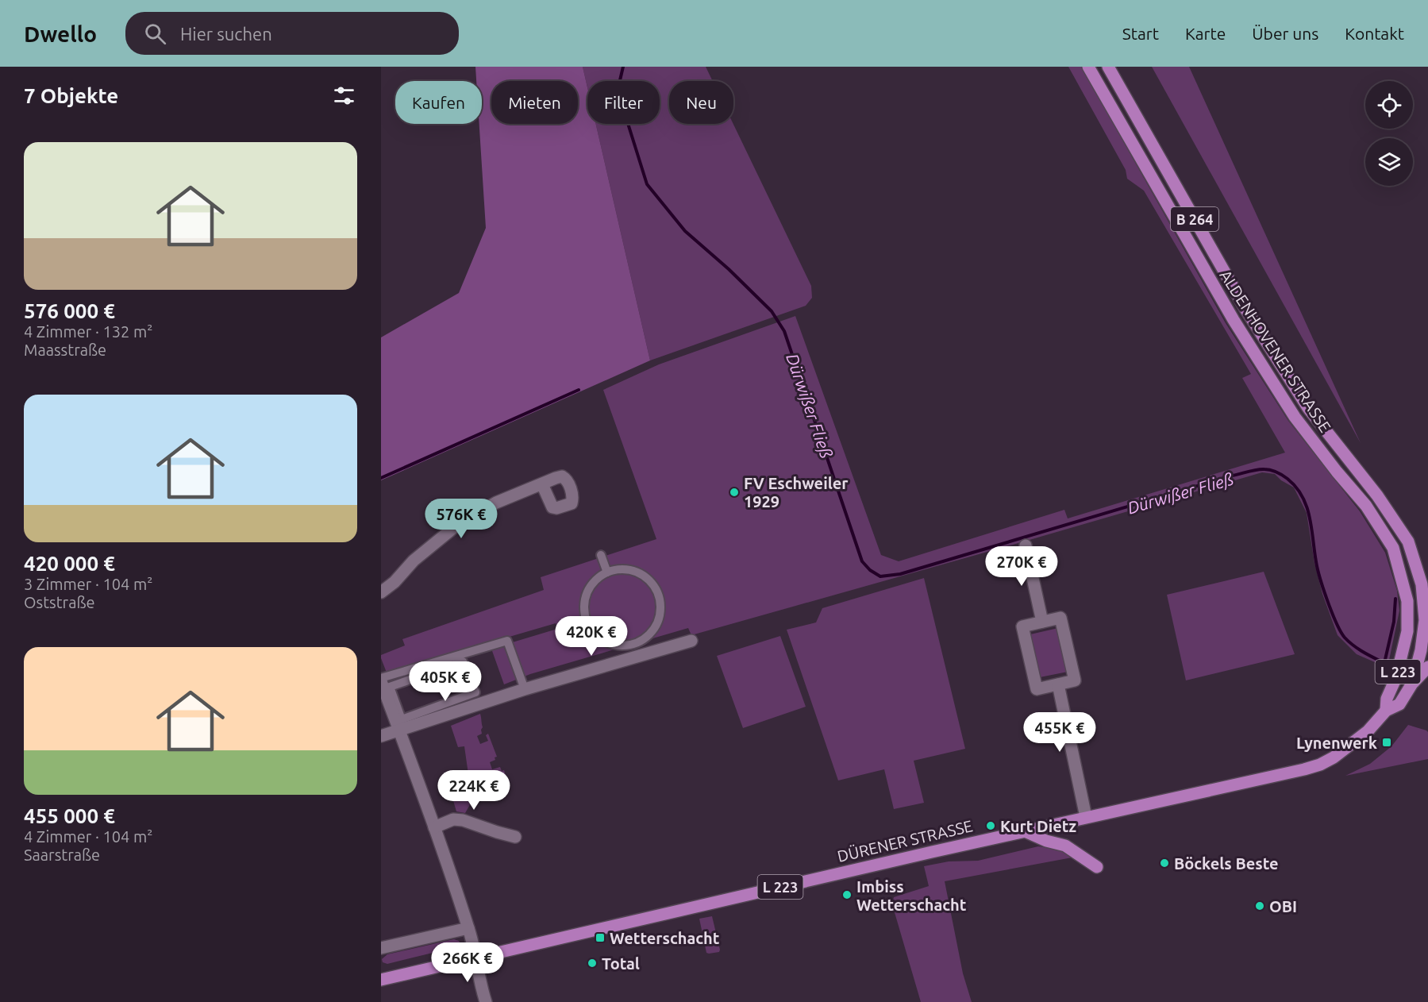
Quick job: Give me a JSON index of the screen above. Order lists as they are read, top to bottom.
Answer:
{
  "streets": {
    "main road": [
      "B 264",
      "ALDENHOVENER STRASSE",
      "L 223",
      "DÜRENER STRASSE"
    ]
  },
  "crossings": [
    ["ALDENHOVENER STRASSE", "DÜRENER STRASSE"]
  ],
  "water": ["Dürwißer Fließ"],
  "places": {
    "other": [
      "FV Eschweiler 1929",
      "Kurt Dietz",
      "Böckels Beste",
      "Imbiss Wetterschacht",
      "OBI",
      "Total"
    ],
    "transit": ["Lynenwerk", "Wetterschacht"]
  },
  "page": {
    "header": "Dwello",
    "search": "Hier suchen",
    "nav": [
      "Start",
      "Karte",
      "Über uns",
      "Kontakt"
    ],
    "heading": "7 Objekte",
    "chip": [
      "Kaufen",
      "Mieten",
      "Filter",
      "Neu"
    ],
    "list": [
      {
        "name": "576 000 €",
        "note": "4 Zimmer · 132 m² · Maasstraße"
      },
      {
        "name": "420 000 €",
        "note": "3 Zimmer · 104 m² · Oststraße"
      },
      {
        "name": "455 000 €",
        "note": "4 Zimmer · 104 m² · Saarstraße"
      }
    ],
    "price": [
      "576K €",
      "270K €",
      "420K €",
      "405K €",
      "455K €",
      "224K €",
      "266K €"
    ]
  }
}
